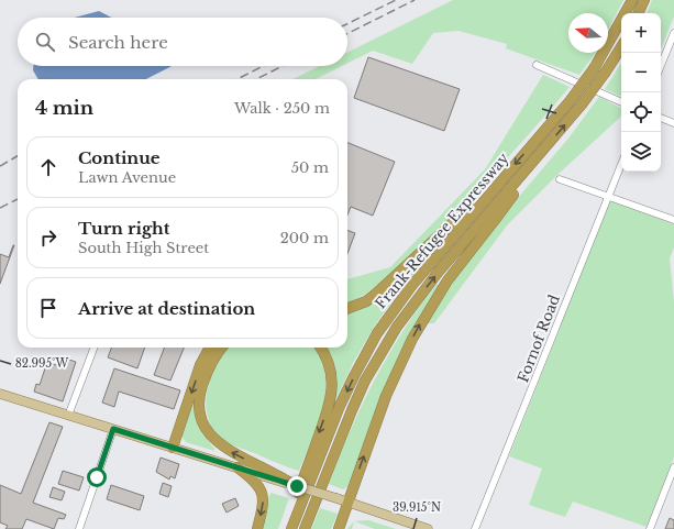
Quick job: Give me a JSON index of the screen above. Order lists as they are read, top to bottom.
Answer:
{
  "streets": {
    "highway": ["Frank-Refugee Expressway"],
    "street": ["Fornof Road"]
  },
  "north": "left",
  "page": {
    "map_buttons": ["+", "−"],
    "search": "Search here",
    "heading": ["4 min", "Walk · 250 m"],
    "list": [
      ["Continue", "Lawn Avenue", "50 m"],
      ["Turn right", "South High Street", "200 m"],
      "Arrive at destination"
    ]
  },
  "coordinates": ["82.995°W", "39.915°N"]
}
